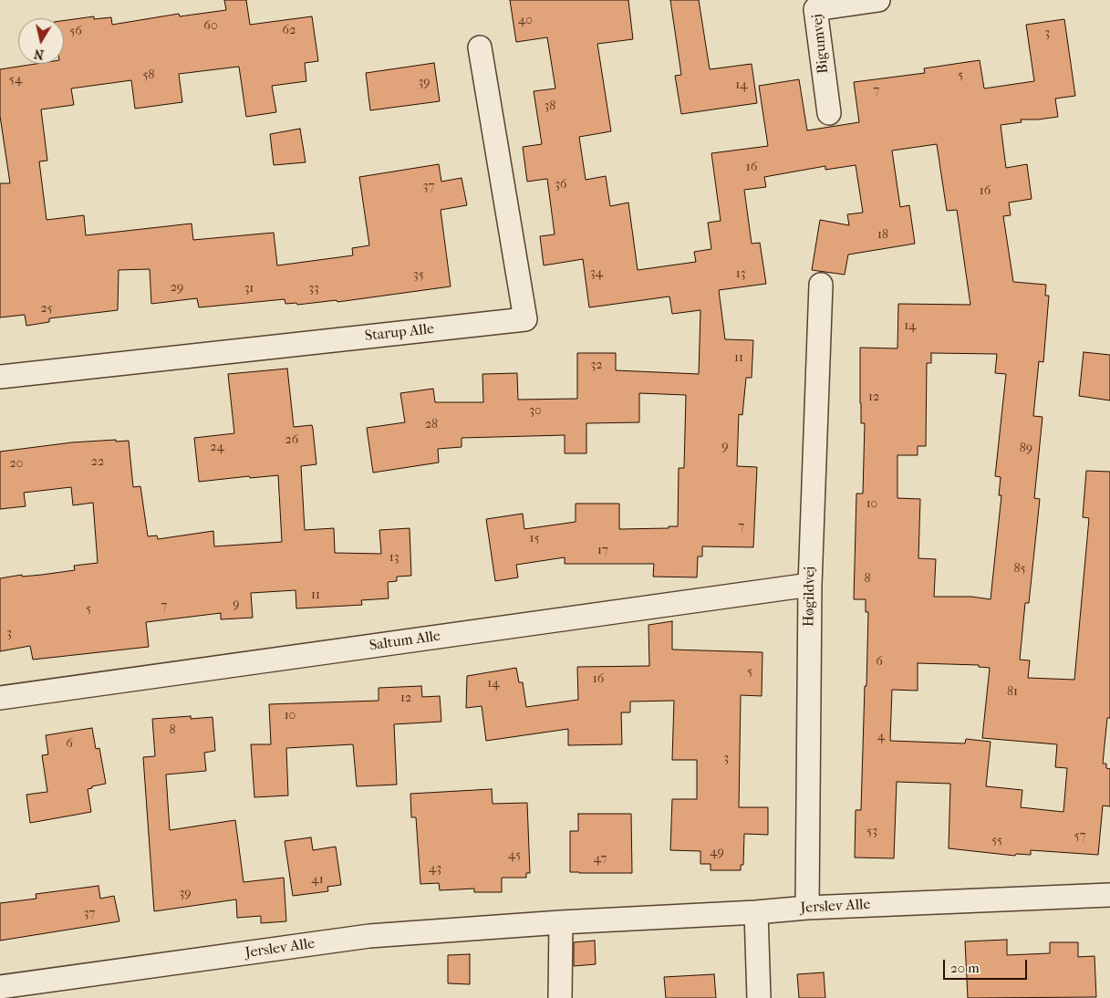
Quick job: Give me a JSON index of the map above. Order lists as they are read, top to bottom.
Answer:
{
  "streets": {
    "street": [
      "Bigumvej",
      "Starup Alle",
      "Høgildvej",
      "Saltum Alle",
      "Jerslev Alle"
    ]
  },
  "crossings": [
    ["Høgildvej", "Saltum Alle"],
    ["Høgildvej", "Jerslev Alle"]
  ],
  "house_numbers": [
    "40",
    "60",
    "62",
    "56",
    "3",
    "58",
    "5",
    "54",
    "39",
    "14",
    "7",
    "38",
    "16",
    "36",
    "37",
    "16",
    "18",
    "34",
    "13",
    "35",
    "29",
    "31",
    "33",
    "25",
    "14",
    "11",
    "32",
    "12",
    "30",
    "28",
    "26",
    "9",
    "24",
    "89",
    "22",
    "20",
    "10",
    "7",
    "15",
    "17",
    "13",
    "85",
    "8",
    "11",
    "9",
    "7",
    "5",
    "3",
    "6",
    "5",
    "16",
    "14",
    "81",
    "12",
    "10",
    "8",
    "4",
    "6",
    "3",
    "53",
    "57",
    "55",
    "49",
    "45",
    "47",
    "43",
    "41",
    "39",
    "37"
  ],
  "scale_bar": "20 m",
  "north": "bottom"
}
